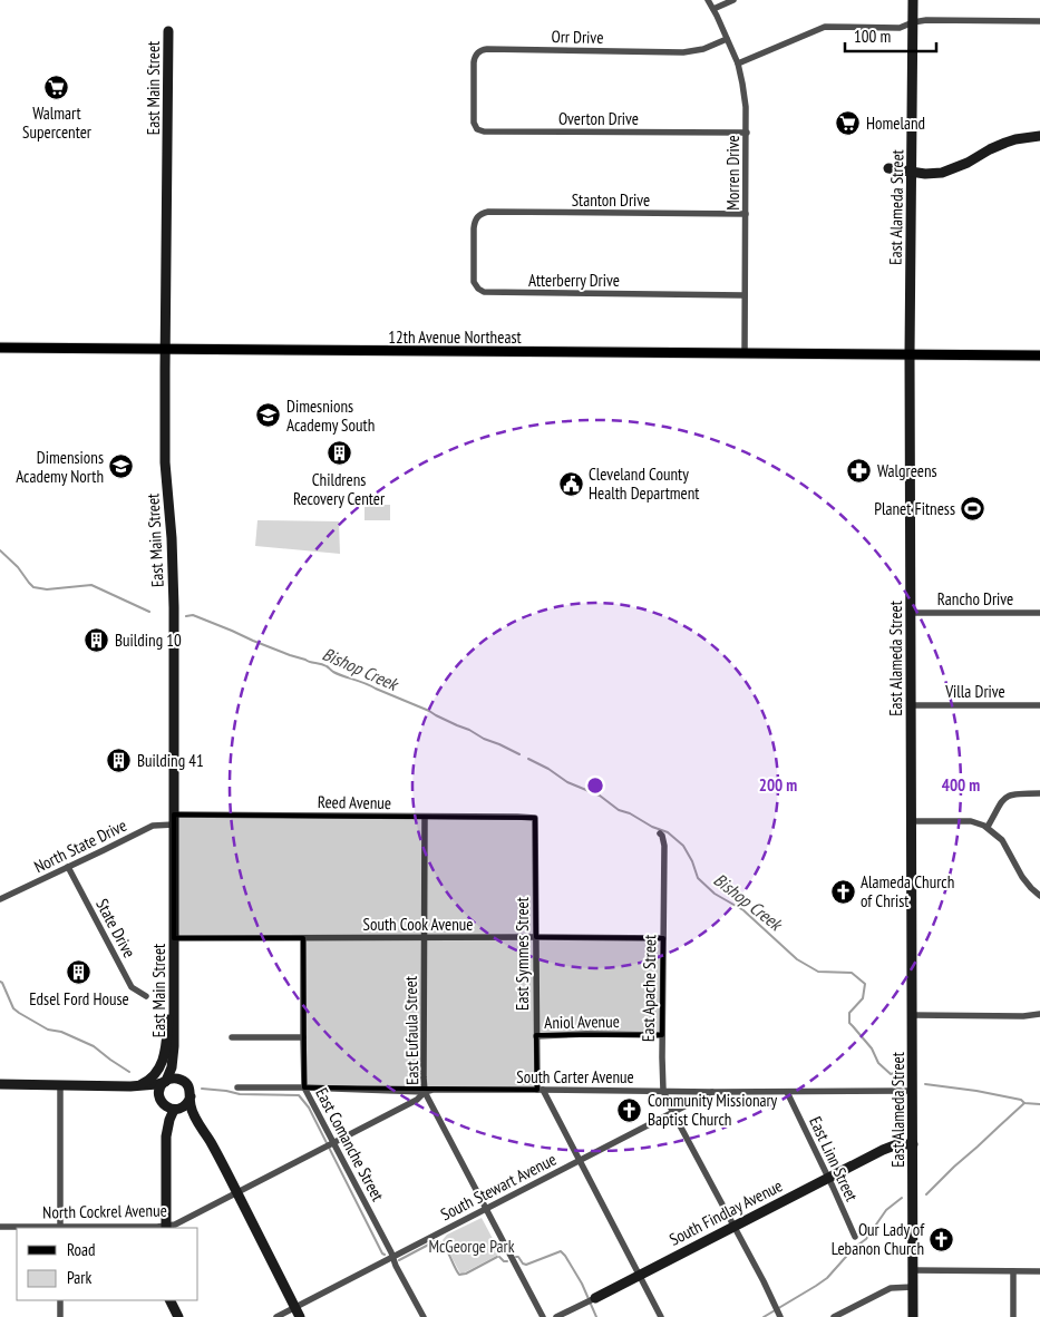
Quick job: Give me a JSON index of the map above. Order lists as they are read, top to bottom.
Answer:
{
  "streets": {
    "main road": ["12th Avenue Northeast"],
    "street": [
      "Orr Drive",
      "East Main Street",
      "Overton Drive",
      "Morren Drive",
      "Stanton Drive",
      "East Alameda Street",
      "Atterberry Drive",
      "Rancho Drive",
      "Villa Drive",
      "Reed Avenue",
      "North State Drive",
      "South Cook Avenue",
      "State Drive",
      "East Symmes Street",
      "East Apache Street",
      "Aniol Avenue",
      "East Eufaula Street",
      "South Carter Avenue",
      "East Comanche Street",
      "East Linn Street",
      "South Stewart Avenue",
      "North Cockrel Avenue",
      "South Findlay Avenue"
    ]
  },
  "crossings": [
    ["Orr Drive", "Overton Drive"],
    ["Orr Drive", "Morren Drive"],
    ["East Main Street", "12th Avenue Northeast"],
    ["East Main Street", "Reed Avenue"],
    ["East Main Street", "North State Drive"],
    ["East Main Street", "South Cook Avenue"],
    ["Overton Drive", "Morren Drive"],
    ["Morren Drive", "Stanton Drive"],
    ["Morren Drive", "Atterberry Drive"],
    ["Morren Drive", "12th Avenue Northeast"],
    ["Stanton Drive", "Atterberry Drive"],
    ["East Alameda Street", "12th Avenue Northeast"],
    ["East Alameda Street", "Rancho Drive"],
    ["East Alameda Street", "Villa Drive"],
    ["East Alameda Street", "South Carter Avenue"],
    ["East Alameda Street", "South Findlay Avenue"],
    ["Reed Avenue", "North State Drive"],
    ["Reed Avenue", "East Symmes Street"],
    ["Reed Avenue", "East Eufaula Street"],
    ["North State Drive", "State Drive"],
    ["South Cook Avenue", "East Symmes Street"],
    ["South Cook Avenue", "East Apache Street"],
    ["South Cook Avenue", "East Eufaula Street"],
    ["South Cook Avenue", "East Comanche Street"],
    ["East Symmes Street", "Aniol Avenue"],
    ["East Symmes Street", "South Carter Avenue"],
    ["East Symmes Street", "South Stewart Avenue"],
    ["East Symmes Street", "South Findlay Avenue"],
    ["East Apache Street", "Aniol Avenue"],
    ["East Apache Street", "South Carter Avenue"],
    ["East Apache Street", "South Stewart Avenue"],
    ["East Apache Street", "South Findlay Avenue"],
    ["East Eufaula Street", "South Carter Avenue"],
    ["East Eufaula Street", "South Stewart Avenue"],
    ["East Eufaula Street", "North Cockrel Avenue"],
    ["South Carter Avenue", "East Comanche Street"],
    ["South Carter Avenue", "East Linn Street"],
    ["South Carter Avenue", "South Stewart Avenue"],
    ["South Carter Avenue", "North Cockrel Avenue"],
    ["East Comanche Street", "South Stewart Avenue"],
    ["East Comanche Street", "North Cockrel Avenue"],
    ["East Linn Street", "South Findlay Avenue"]
  ],
  "water": ["Bishop Creek"],
  "parks": ["McGeorge Park"],
  "places": {
    "supermarket": ["Walmart Supercenter", "Homeland"],
    "school or university": ["Dimesnions Academy South", "Dimensions Academy North"],
    "building": [
      "Childrens Recovery Center",
      "Building 10",
      "Building 41",
      "Edsel Ford House"
    ],
    "pharmacy": ["Walgreens"],
    "public building": ["Cleveland County Health Department"],
    "sports": ["Planet Fitness"],
    "church": ["Alameda Church of Christ", "Community Missionary Baptist Church", "Our Lady of Lebanon Church"]
  },
  "legend": ["Road", "Park"],
  "scale_bar": "100 m",
  "rings": ["200 m", "400 m"]
}
